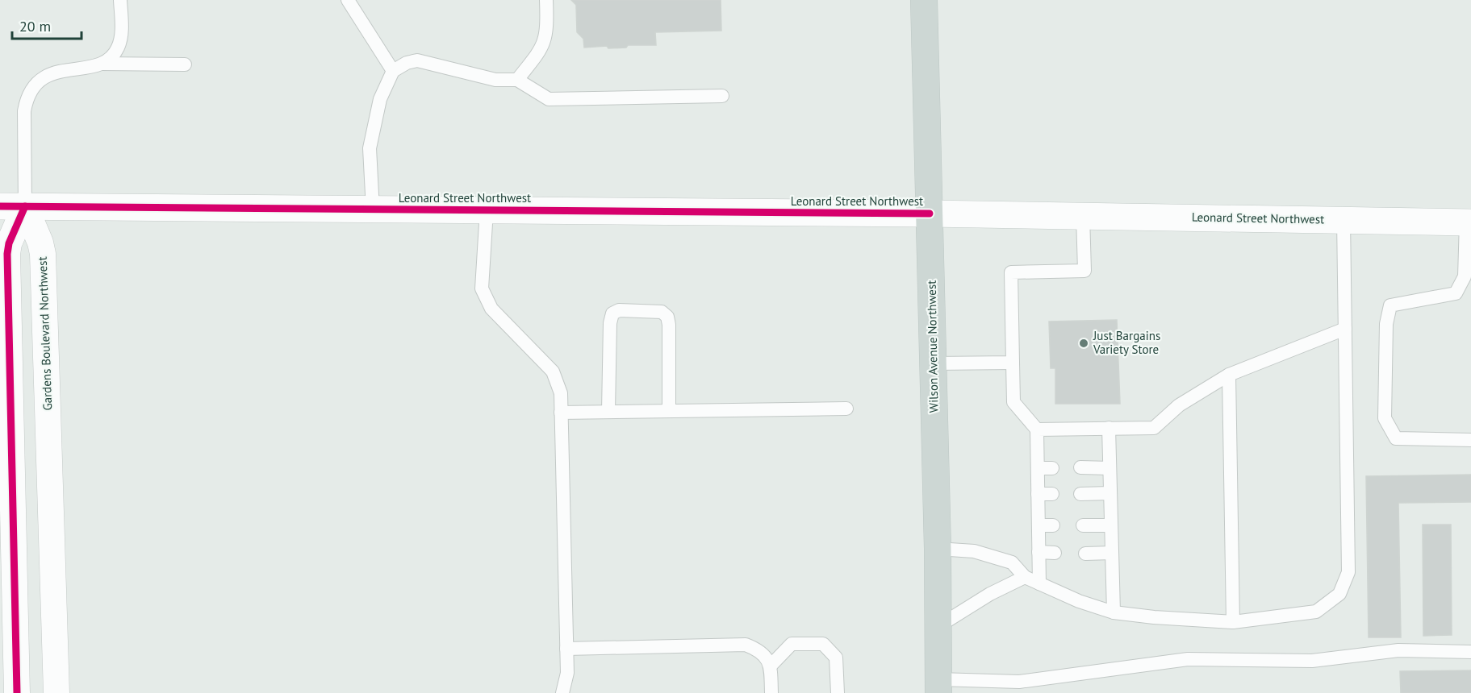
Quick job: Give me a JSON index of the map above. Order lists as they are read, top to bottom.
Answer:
{
  "streets": {
    "main road": ["Wilson Avenue Northwest"],
    "street": ["Leonard Street Northwest", "Gardens Boulevard Northwest"]
  },
  "crossings": [
    ["Leonard Street Northwest", "Gardens Boulevard Northwest"],
    ["Leonard Street Northwest", "Wilson Avenue Northwest"]
  ],
  "places": ["Just Bargains Variety Store"],
  "scale_bar": "20 m"
}
